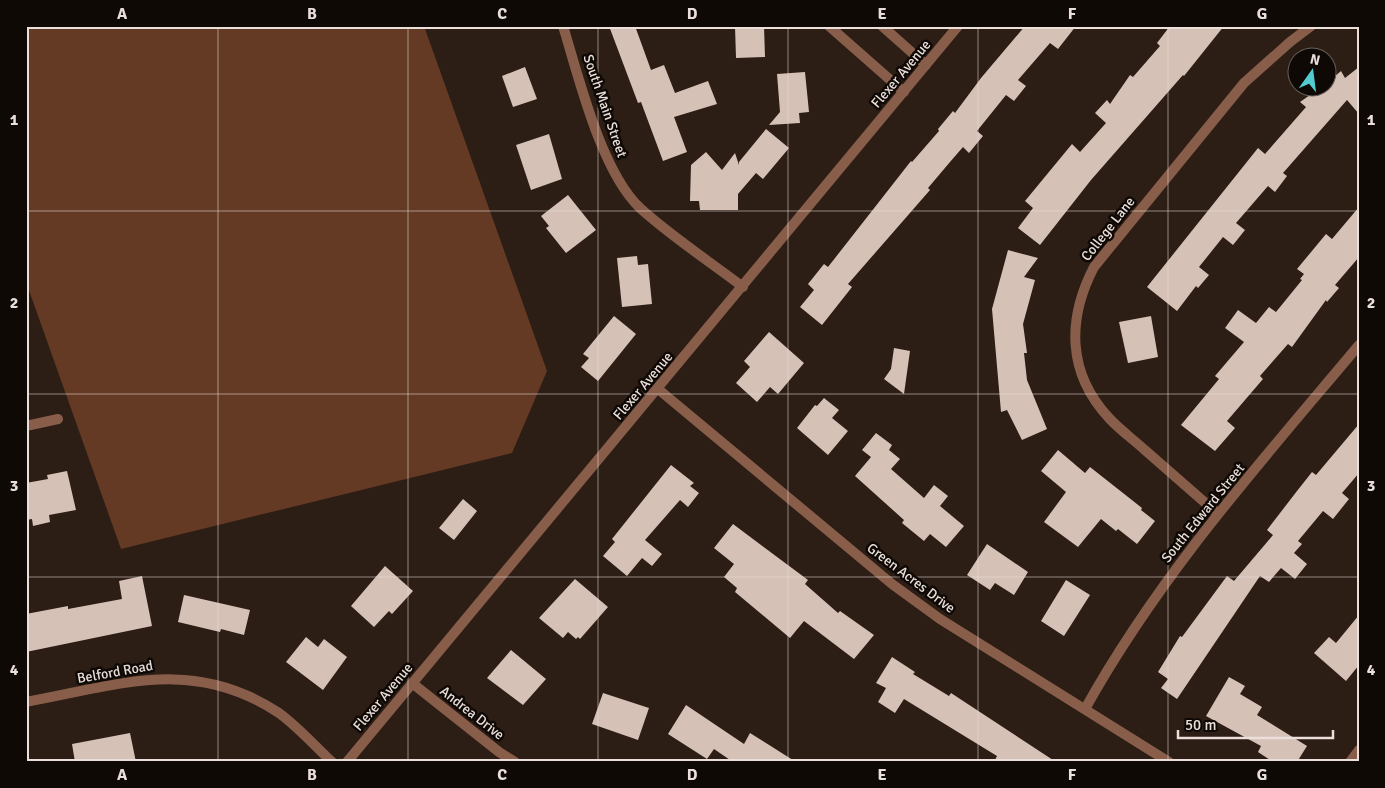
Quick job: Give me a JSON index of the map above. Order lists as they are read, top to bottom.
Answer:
{
  "streets": {
    "street": [
      "Flexer Avenue",
      "South Main Street",
      "College Lane",
      "South Edward Street",
      "Green Acres Drive",
      "Belford Road",
      "Andrea Drive"
    ]
  },
  "crossings": [
    ["Flexer Avenue", "South Main Street"],
    ["Flexer Avenue", "Green Acres Drive"],
    ["Flexer Avenue", "Andrea Drive"],
    ["College Lane", "South Edward Street"],
    ["South Edward Street", "Green Acres Drive"]
  ],
  "scale_bar": "50 m",
  "north": "top",
  "grid": {
    "columns": [
      "A",
      "B",
      "C",
      "D",
      "E",
      "F",
      "G"
    ],
    "rows": [
      "1",
      "2",
      "3",
      "4"
    ]
  }
}
